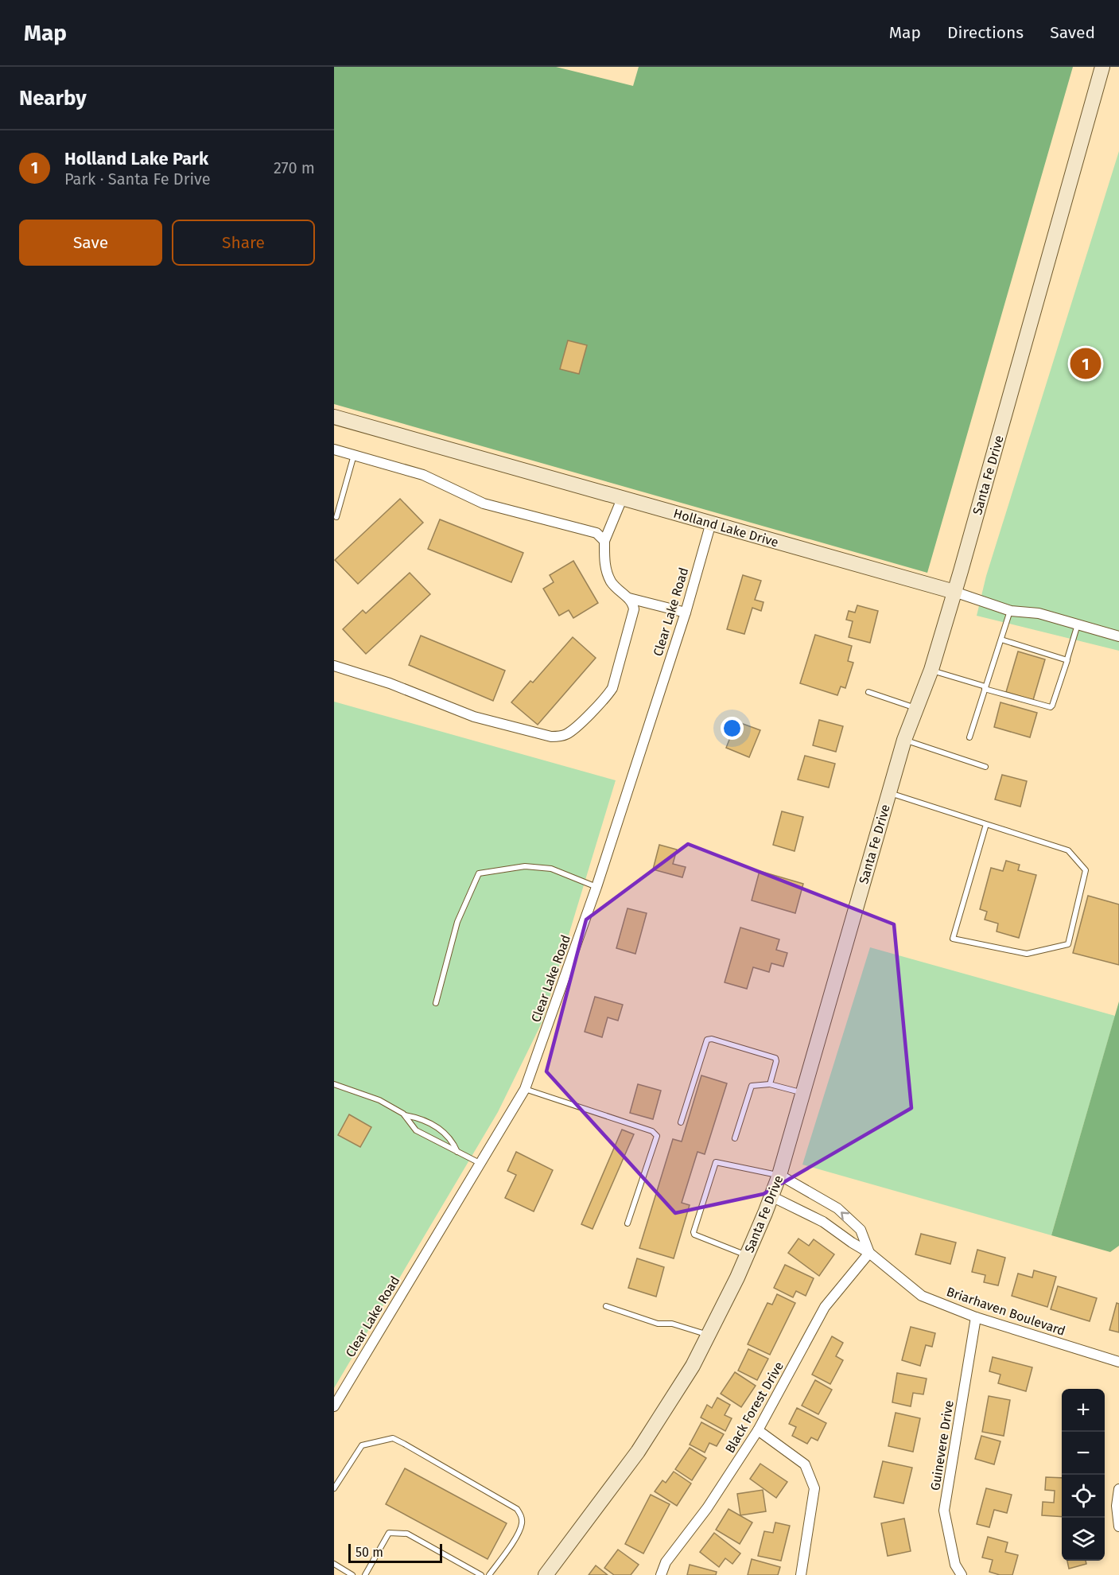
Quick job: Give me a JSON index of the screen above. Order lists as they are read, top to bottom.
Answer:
{
  "streets": {
    "main road": ["Santa Fe Drive", "Holland Lake Drive"],
    "street": [
      "Clear Lake Road",
      "Briarhaven Boulevard",
      "Black Forest Drive",
      "Guinevere Drive"
    ]
  },
  "crossings": [
    ["Santa Fe Drive", "Holland Lake Drive"],
    ["Santa Fe Drive", "Briarhaven Boulevard"],
    ["Holland Lake Drive", "Clear Lake Road"],
    ["Briarhaven Boulevard", "Black Forest Drive"],
    ["Briarhaven Boulevard", "Guinevere Drive"]
  ],
  "scale_bar": "50 m",
  "page": {
    "header": "Map",
    "nav": ["Map", "Directions", "Saved"],
    "heading": "Nearby",
    "list": [
      {
        "mark": "1",
        "name": "Holland Lake Park",
        "note": "Park · Santa Fe Drive",
        "value": "270 m"
      }
    ],
    "buttons": ["Save", "Share"],
    "pins": "1",
    "map_buttons": ["+", "−"],
    "scale": "50 m"
  }
}
